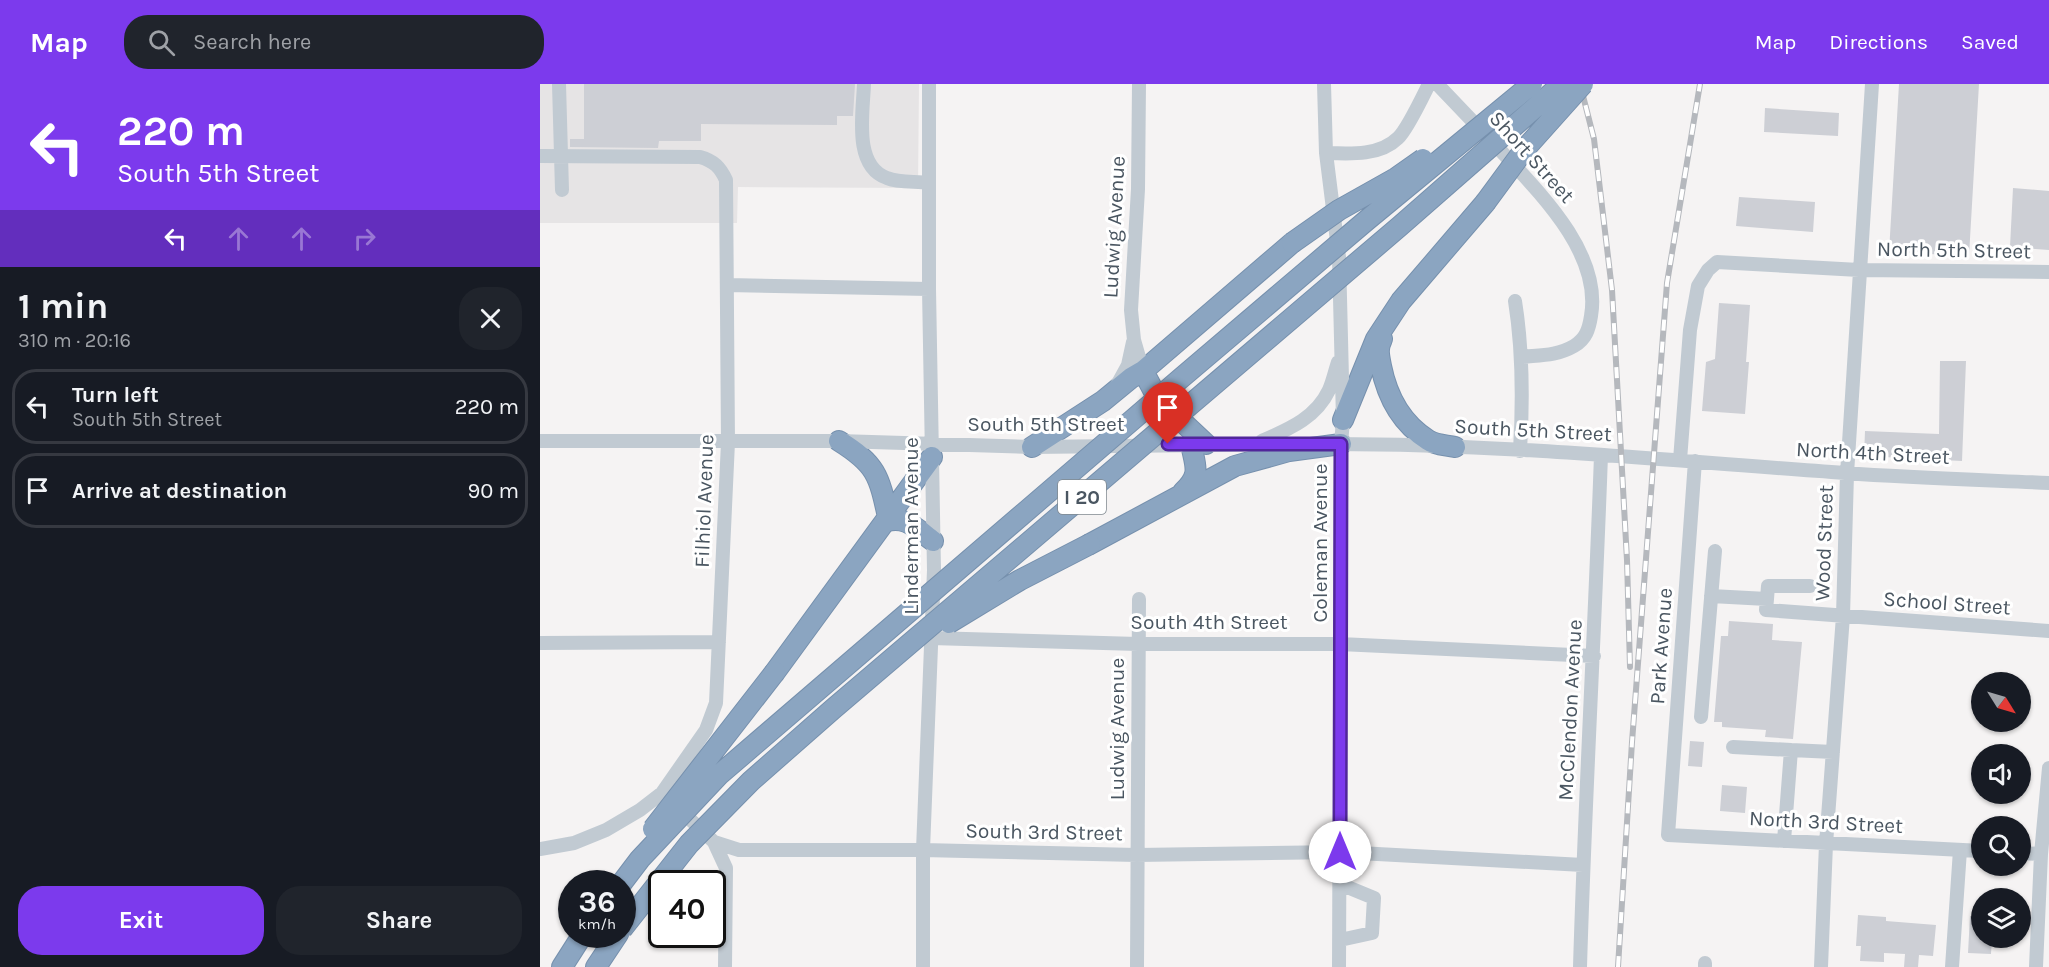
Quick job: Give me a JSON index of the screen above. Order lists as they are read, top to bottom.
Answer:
{
  "streets": {
    "highway": ["I 20"],
    "street": [
      "Short Street",
      "Ludwig Avenue",
      "North 5th Street",
      "South 5th Street",
      "North 4th Street",
      "Filhiol Avenue",
      "Linderman Avenue",
      "Coleman Avenue",
      "Wood Street",
      "School Street",
      "South 4th Street",
      "Park Avenue",
      "McClendon Avenue",
      "North 3rd Street",
      "South 3rd Street"
    ]
  },
  "crossings": [
    ["Ludwig Avenue", "South 4th Street"],
    ["Ludwig Avenue", "South 3rd Street"],
    ["North 5th Street", "South 5th Street"],
    ["North 5th Street", "Wood Street"],
    ["South 5th Street", "North 4th Street"],
    ["South 5th Street", "Filhiol Avenue"],
    ["South 5th Street", "Linderman Avenue"],
    ["South 5th Street", "Coleman Avenue"],
    ["South 5th Street", "Park Avenue"],
    ["South 5th Street", "McClendon Avenue"],
    ["North 4th Street", "Wood Street"],
    ["North 4th Street", "Park Avenue"],
    ["Filhiol Avenue", "South 3rd Street"],
    ["Linderman Avenue", "South 4th Street"],
    ["Linderman Avenue", "South 3rd Street"],
    ["Coleman Avenue", "South 4th Street"],
    ["Coleman Avenue", "South 3rd Street"],
    ["Wood Street", "School Street"],
    ["Wood Street", "North 3rd Street"],
    ["South 4th Street", "McClendon Avenue"],
    ["Park Avenue", "North 3rd Street"],
    ["McClendon Avenue", "South 3rd Street"]
  ],
  "north": "bottom right",
  "page": {
    "header": "Map",
    "search": "Search here",
    "nav": ["Map", "Directions", "Saved"],
    "turn": ["220 m", "South 5th Street"],
    "heading": ["1 min", "310 m · 20:16"],
    "list": [
      {
        "name": "Turn left",
        "note": "South 5th Street",
        "value": "220 m"
      },
      {
        "name": "Arrive at destination",
        "value": "90 m"
      }
    ],
    "speed": "36 km/h",
    "limit": "40",
    "buttons": ["Exit", "Share"]
  }
}
